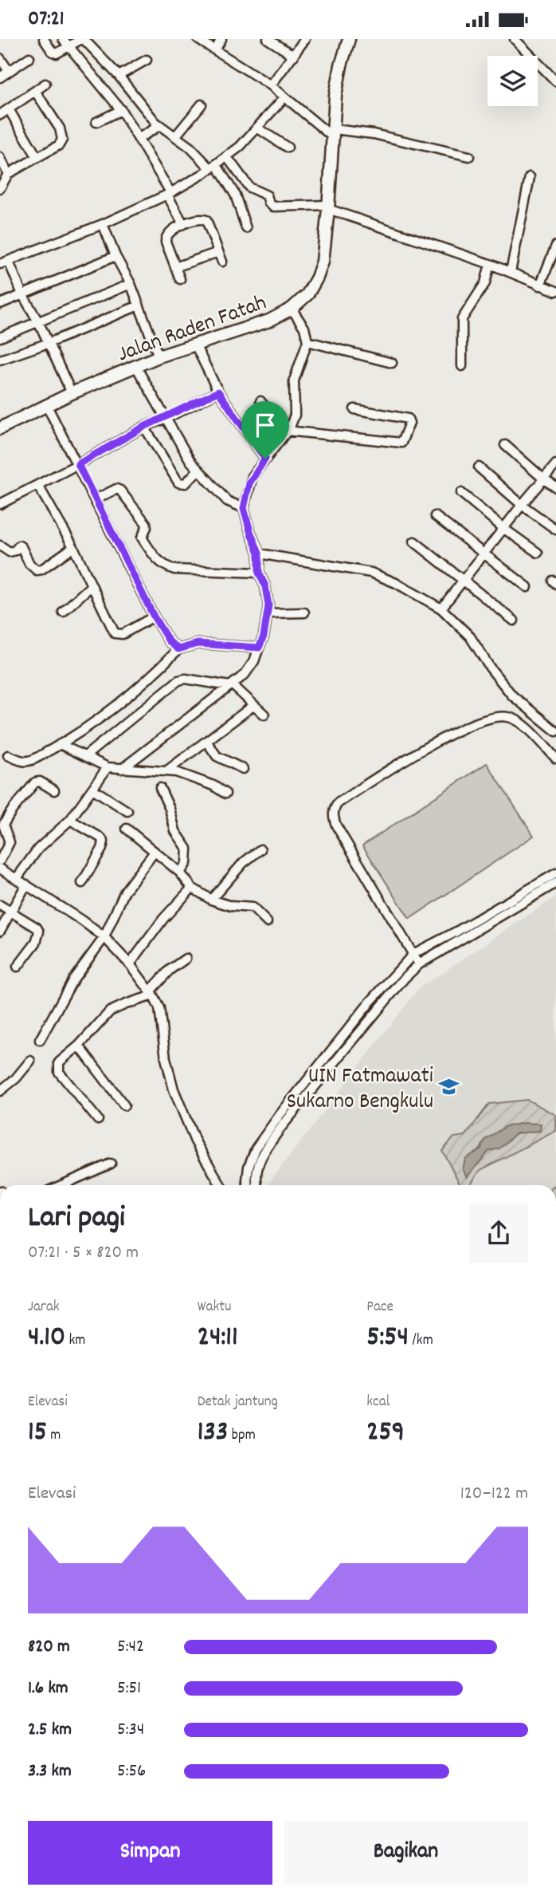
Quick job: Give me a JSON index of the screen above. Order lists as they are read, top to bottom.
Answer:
{
  "streets": {
    "highway": ["Jalan Raden Fatah"]
  },
  "places": {
    "school or university": ["UIN Fatmawati Sukarno Bengkulu"]
  },
  "page": {
    "status": "07:21",
    "heading": ["Lari pagi", "07:21 · 5 × 820 m"],
    "stats": [
      ["Jarak", "4.10 km"],
      ["Waktu", "24:11"],
      ["Pace", "5:54 /km"],
      ["Elevasi", "15 m"],
      ["Detak jantung", "133 bpm"],
      ["kcal", "259"]
    ],
    "chart": ["Elevasi", "120–122 m"],
    "list": [
      {
        "name": "820 m",
        "note": "5:42"
      },
      {
        "name": "1.6 km",
        "note": "5:51"
      },
      {
        "name": "2.5 km",
        "note": "5:34"
      },
      {
        "name": "3.3 km",
        "note": "5:56"
      }
    ],
    "buttons": ["Simpan", "Bagikan"]
  }
}
